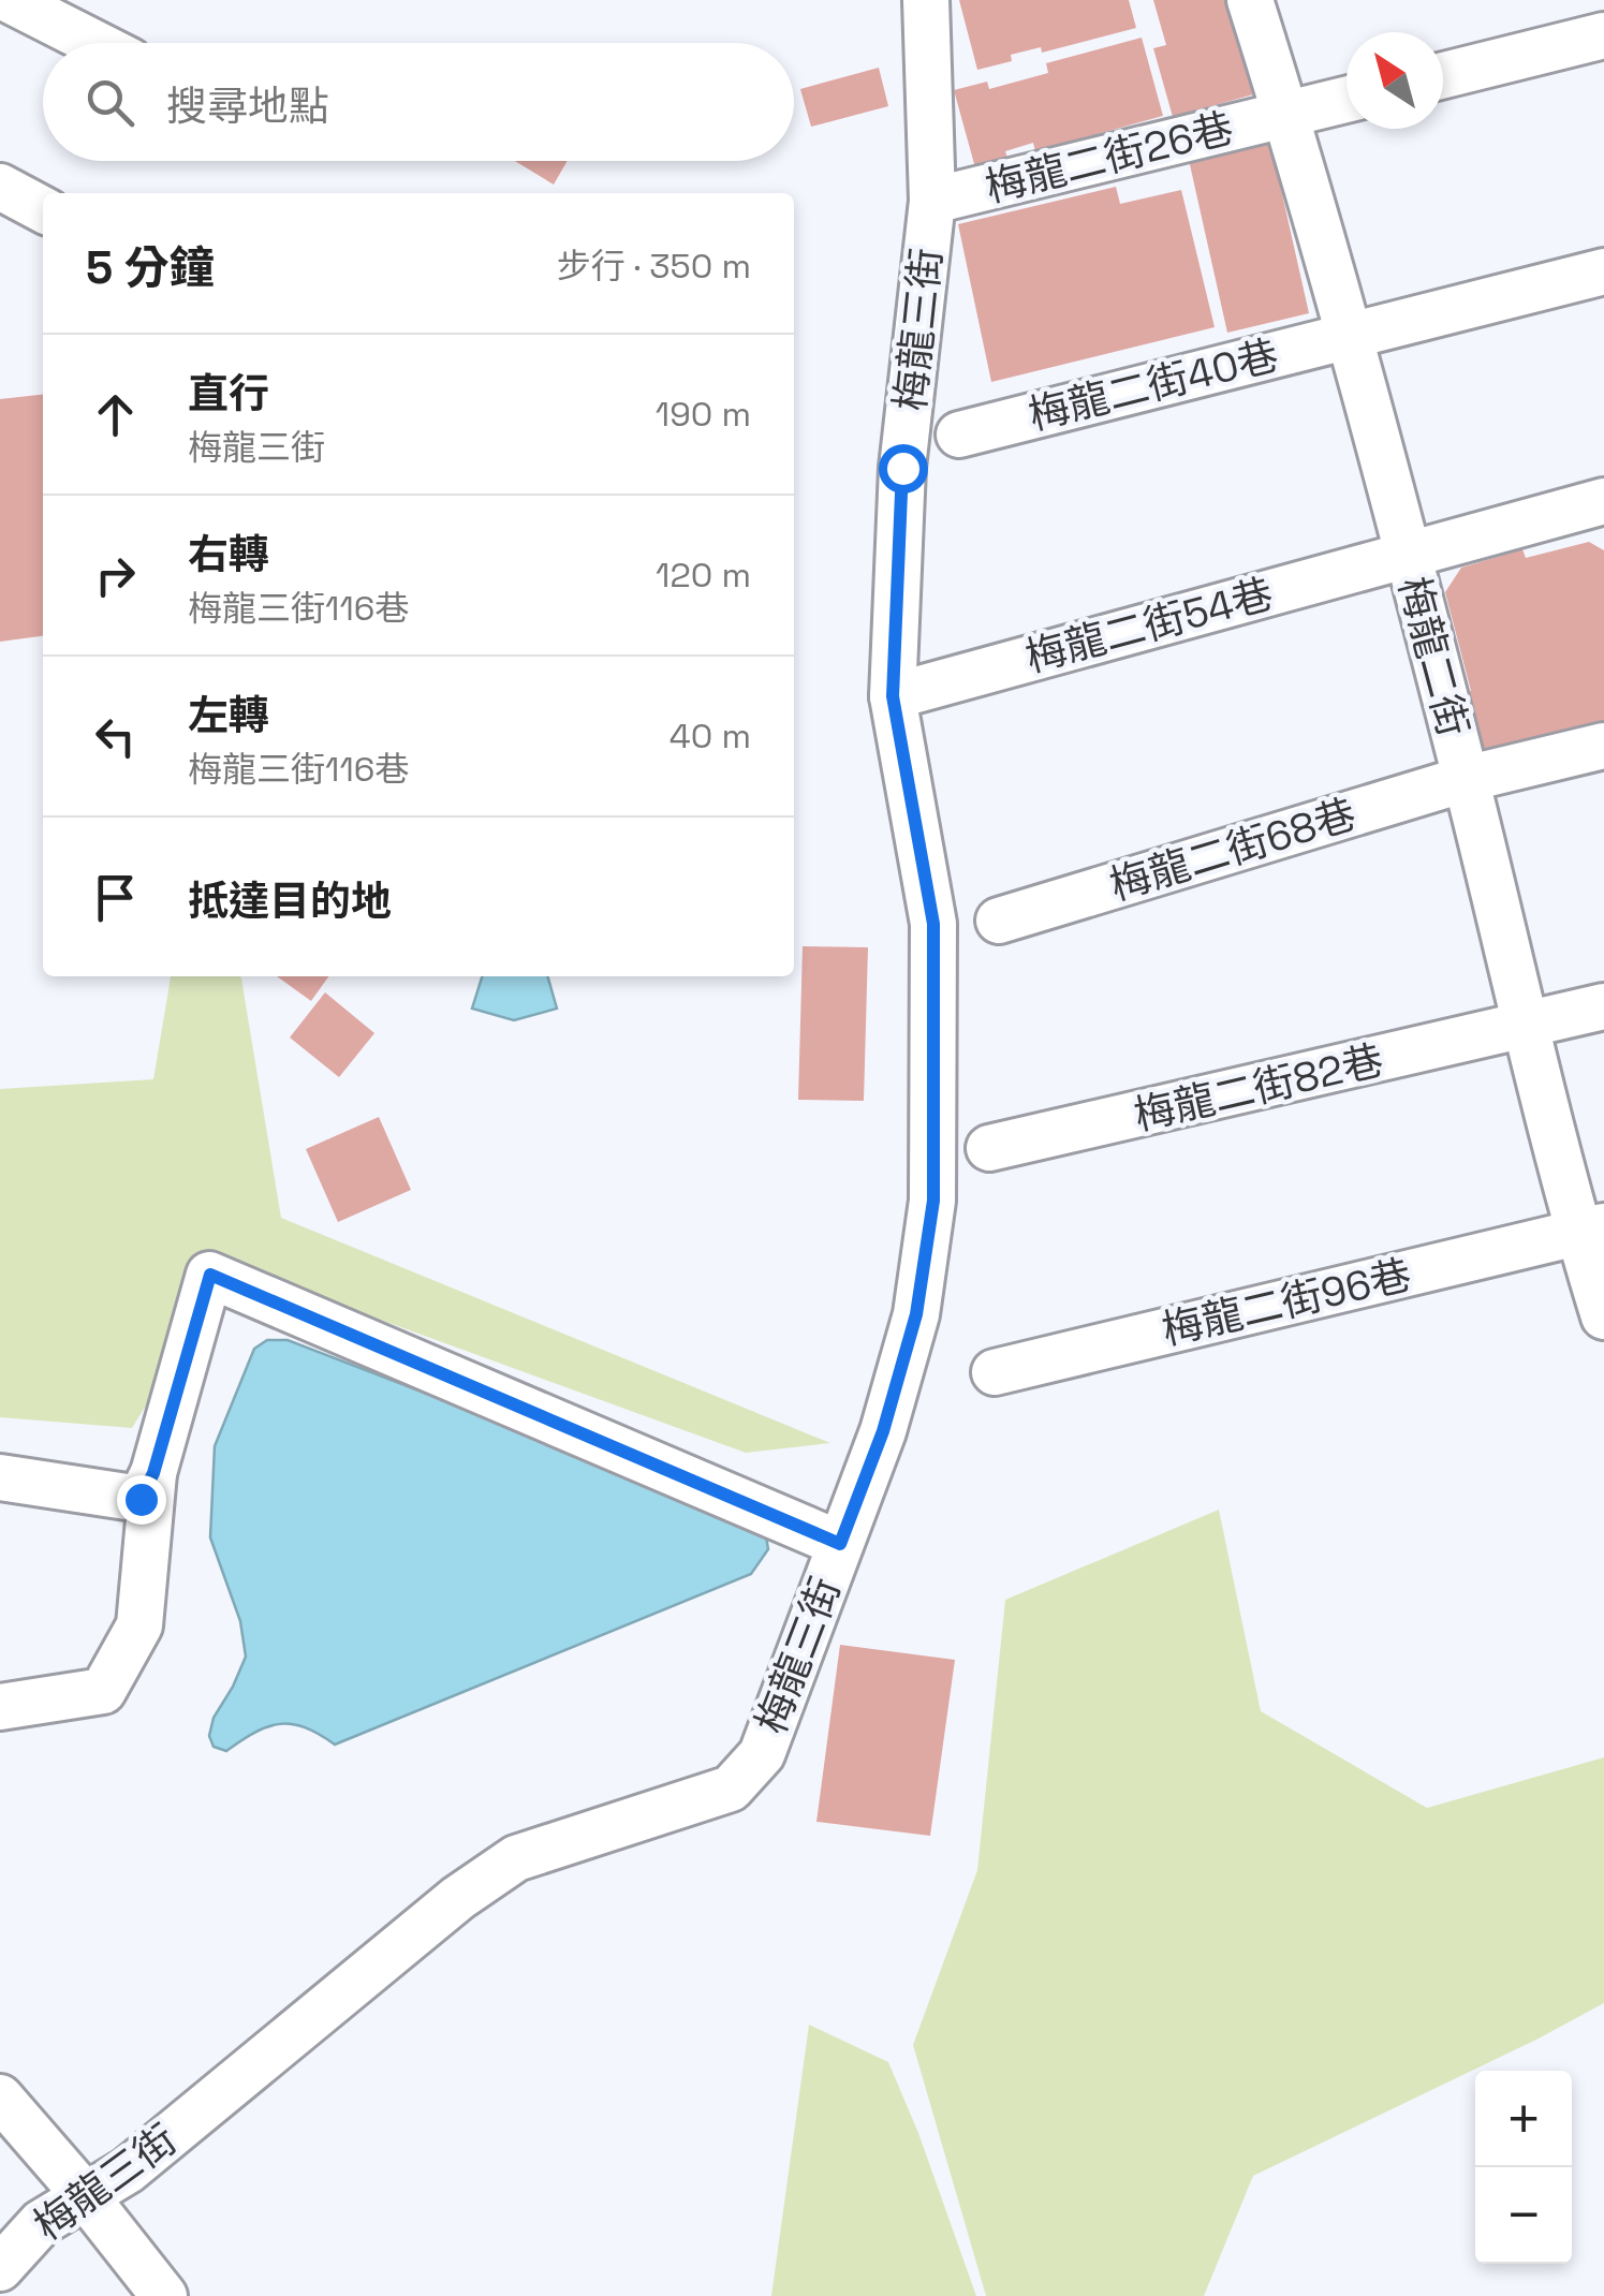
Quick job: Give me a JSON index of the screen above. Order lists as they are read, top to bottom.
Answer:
{
  "streets": {
    "street": [
      "梅龍二街26巷",
      "梅龍三街",
      "梅龍二街40巷",
      "梅龍二街54巷",
      "梅龍二街",
      "梅龍二街68巷",
      "梅龍二街82巷",
      "梅龍二街96巷"
    ]
  },
  "crossings": [
    ["梅龍二街26巷", "梅龍三街"],
    ["梅龍二街26巷", "梅龍二街"],
    ["梅龍三街", "梅龍二街54巷"],
    ["梅龍二街40巷", "梅龍二街"],
    ["梅龍二街54巷", "梅龍二街"],
    ["梅龍二街", "梅龍二街68巷"],
    ["梅龍二街", "梅龍二街82巷"],
    ["梅龍二街", "梅龍二街96巷"]
  ],
  "north": "top left",
  "page": {
    "search": "搜尋地點",
    "heading": ["5 分鐘", "步行 · 350 m"],
    "list": [
      ["直行", "梅龍三街", "190 m"],
      ["右轉", "梅龍三街116巷", "120 m"],
      ["左轉", "梅龍三街116巷", "40 m"],
      "抵達目的地"
    ],
    "map_buttons": ["+", "−"]
  }
}
